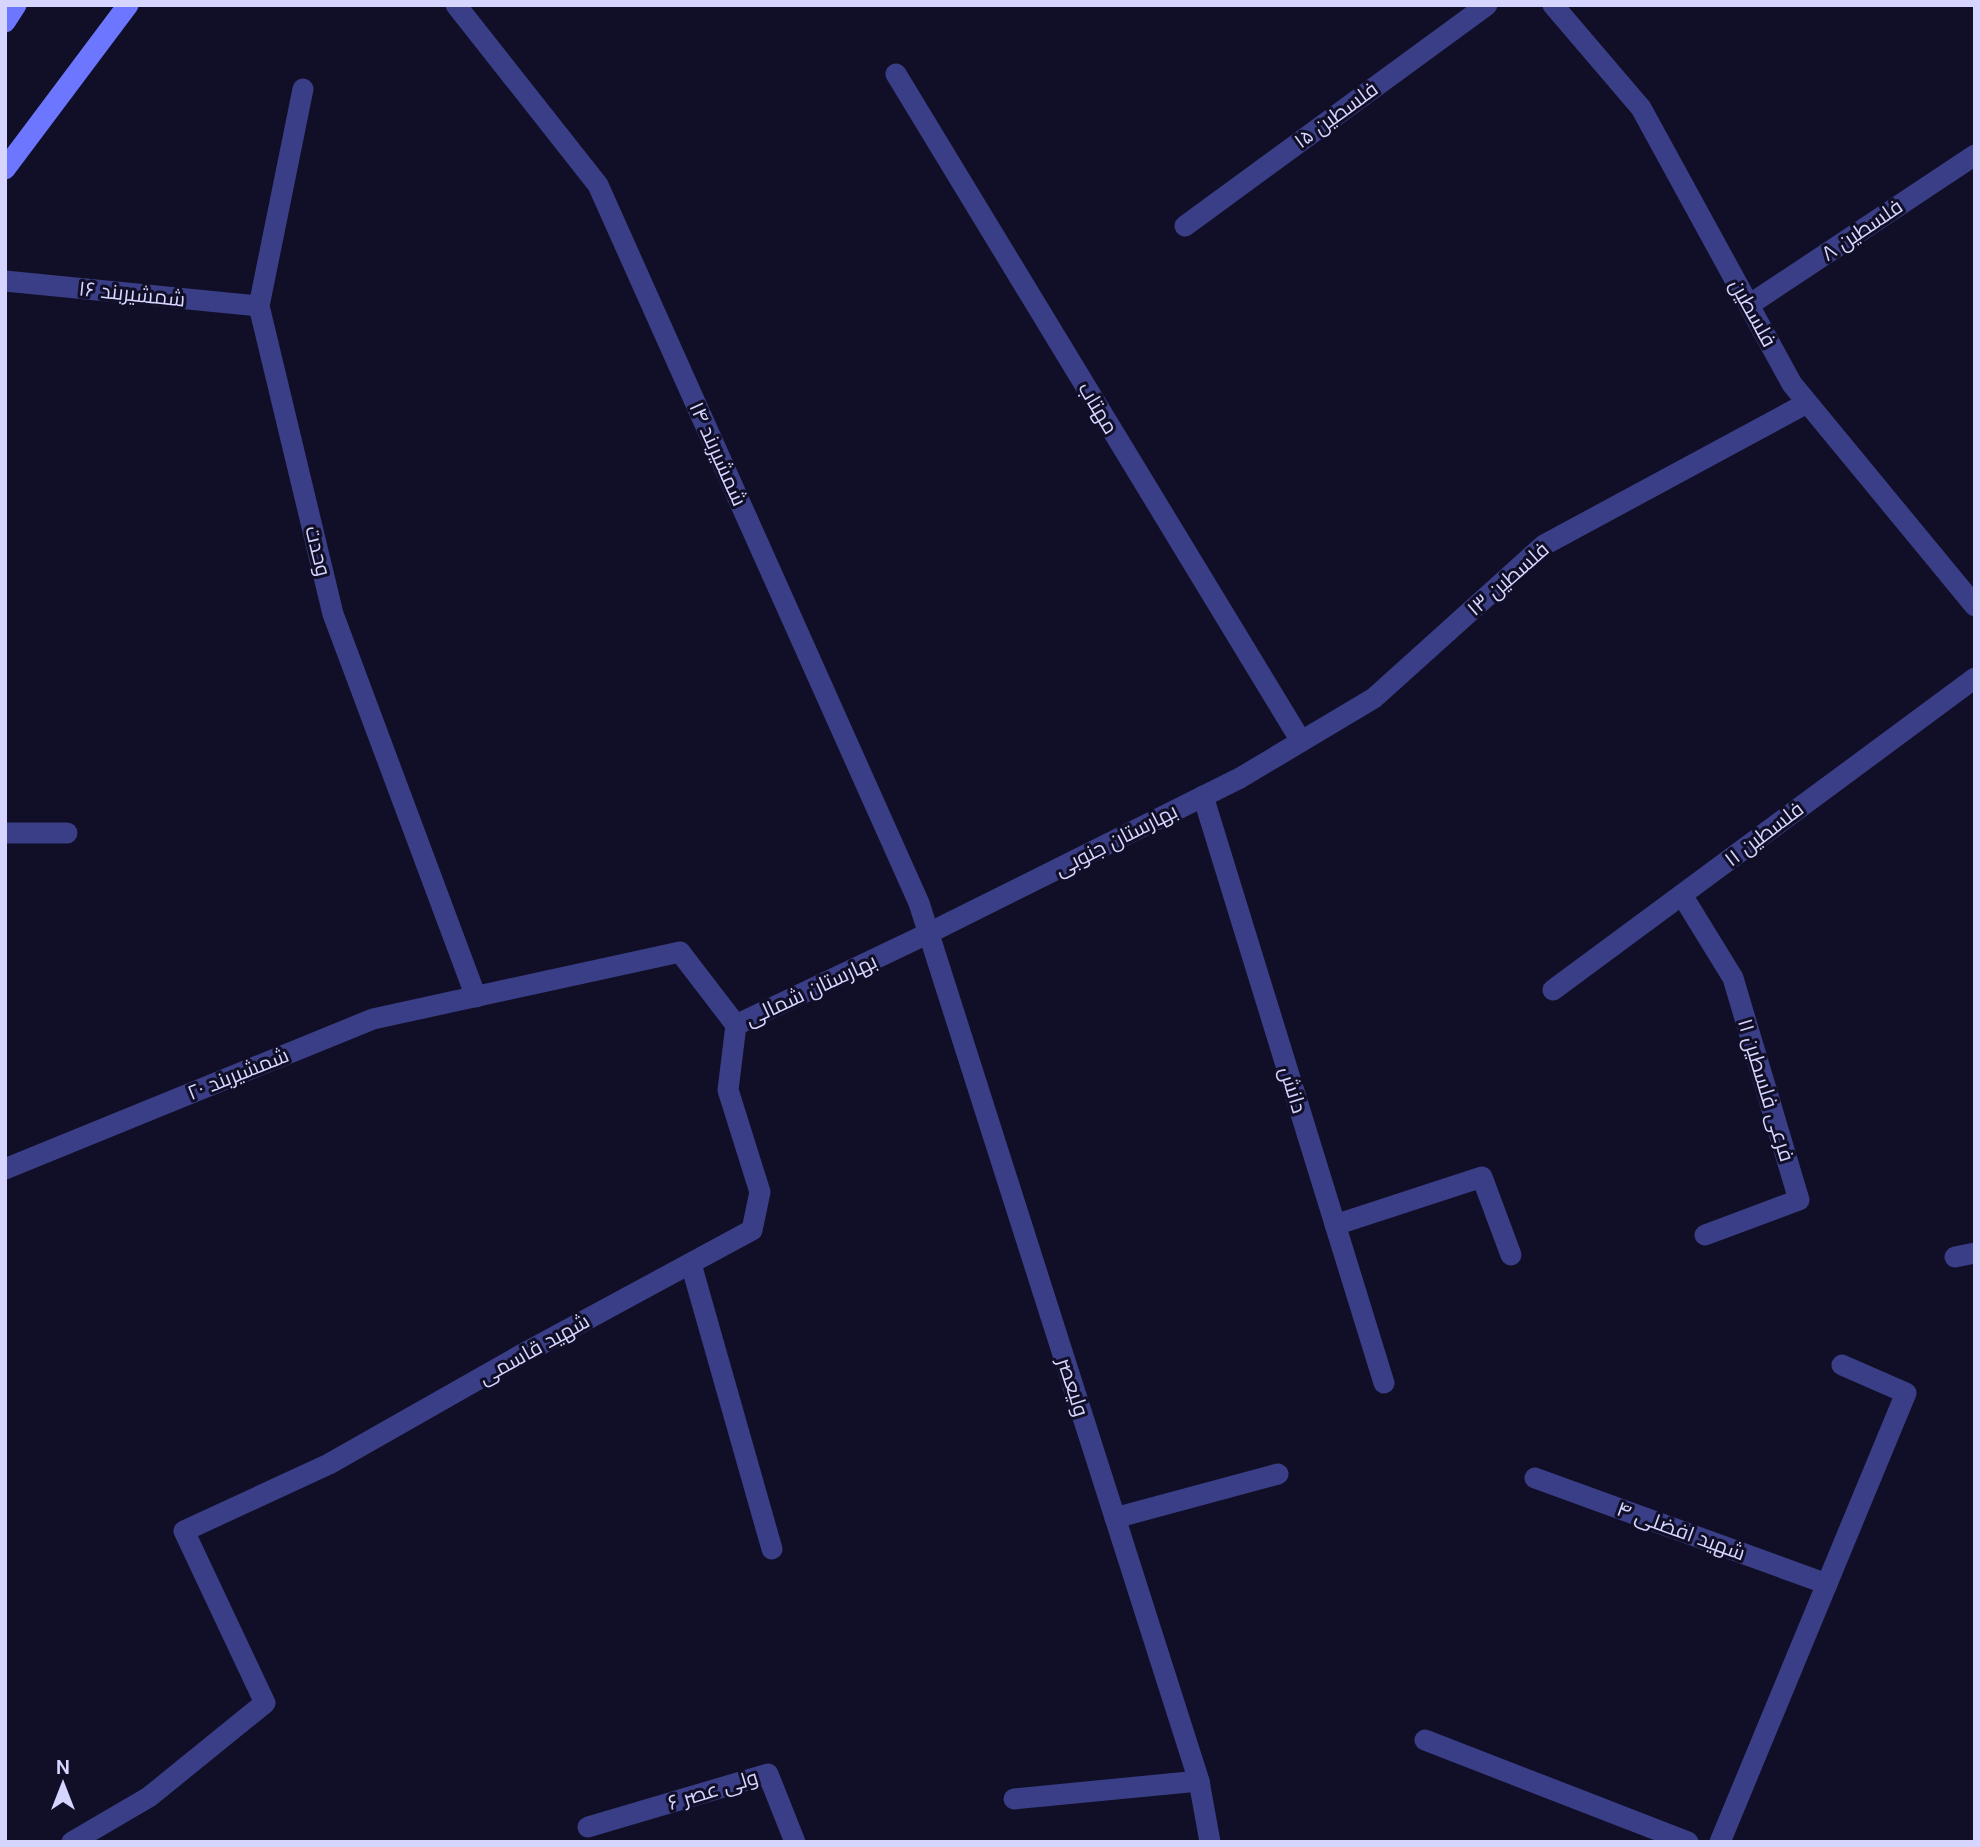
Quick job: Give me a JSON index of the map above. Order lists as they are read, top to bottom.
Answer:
{
  "streets": {
    "street": [
      "فلسطین ۱۵",
      "فلسطین ۸",
      "شمشیربند ۱۶",
      "فلسطین",
      "مهتاب",
      "شمشیربند ۱۴",
      "وحدت",
      "فلسطین ۱۳",
      "فلسطین ۱۱",
      "بهارستان جنوبی",
      "بهارستان شمالی",
      "شمشیربند ۲۰",
      "دانش",
      "فرعی فلسطین ۱۱",
      "شهید قاسمی",
      "ولیعصر",
      "شهید افضلی ۴",
      "ولی عصر ۶"
    ]
  },
  "crossings": [
    ["فلسطین ۸", "فلسطین"],
    ["شمشیربند ۱۶", "وحدت"],
    ["فلسطین", "فلسطین ۱۳"],
    ["مهتاب", "فلسطین ۱۳"],
    ["مهتاب", "بهارستان جنوبی"],
    ["شمشیربند ۱۴", "بهارستان جنوبی"],
    ["شمشیربند ۱۴", "بهارستان شمالی"],
    ["شمشیربند ۱۴", "ولیعصر"],
    ["وحدت", "بهارستان شمالی"],
    ["وحدت", "شمشیربند ۲۰"],
    ["فلسطین ۱۳", "بهارستان جنوبی"],
    ["فلسطین ۱۱", "فرعی فلسطین ۱۱"],
    ["بهارستان جنوبی", "بهارستان شمالی"],
    ["بهارستان جنوبی", "دانش"],
    ["بهارستان جنوبی", "ولیعصر"],
    ["بهارستان شمالی", "شمشیربند ۲۰"],
    ["بهارستان شمالی", "شهید قاسمی"],
    ["بهارستان شمالی", "ولیعصر"]
  ],
  "north": "top"
}
